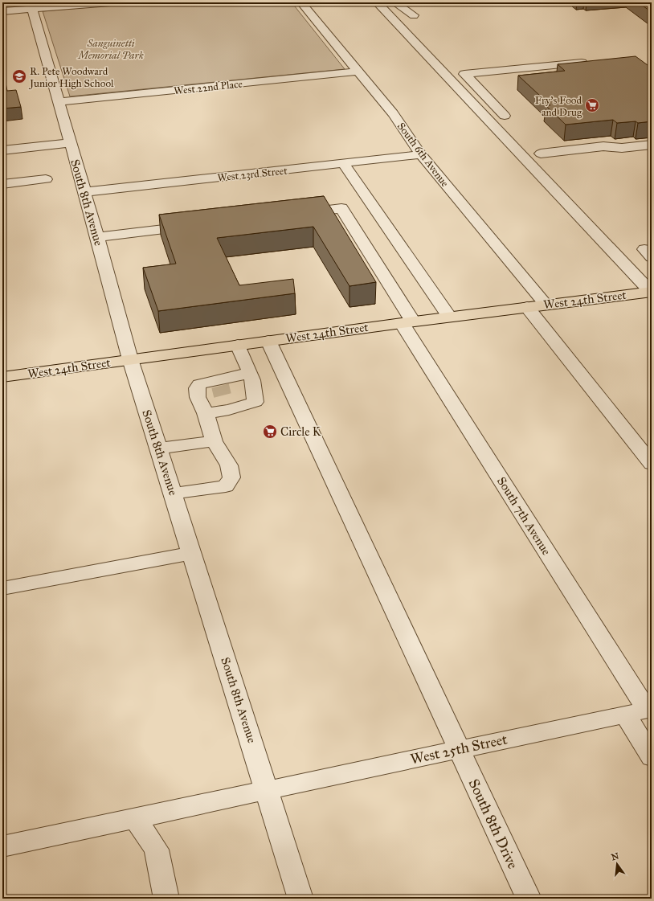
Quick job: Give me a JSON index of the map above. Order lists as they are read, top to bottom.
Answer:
{
  "streets": {
    "main road": ["West 24th Street"],
    "street": [
      "West 22nd Place",
      "South 6th Avenue",
      "West 23rd Street",
      "South 8th Avenue",
      "South 7th Avenue",
      "West 25th Street",
      "South 8th Drive"
    ]
  },
  "crossings": [
    ["West 22nd Place", "South 6th Avenue"],
    ["West 22nd Place", "South 8th Avenue"],
    ["South 6th Avenue", "West 23rd Street"],
    ["South 6th Avenue", "West 24th Street"],
    ["West 23rd Street", "South 8th Avenue"],
    ["South 8th Avenue", "West 24th Street"],
    ["South 8th Avenue", "West 25th Street"],
    ["West 24th Street", "South 7th Avenue"],
    ["West 24th Street", "South 8th Drive"],
    ["South 7th Avenue", "West 25th Street"],
    ["West 25th Street", "South 8th Drive"]
  ],
  "parks": ["Sanguinetti Memorial Park"],
  "places": {
    "school or university": ["R. Pete Woodward Junior High School"],
    "supermarket": ["Fry's Food and Drug", "Circle K"]
  },
  "north": "top"
}
